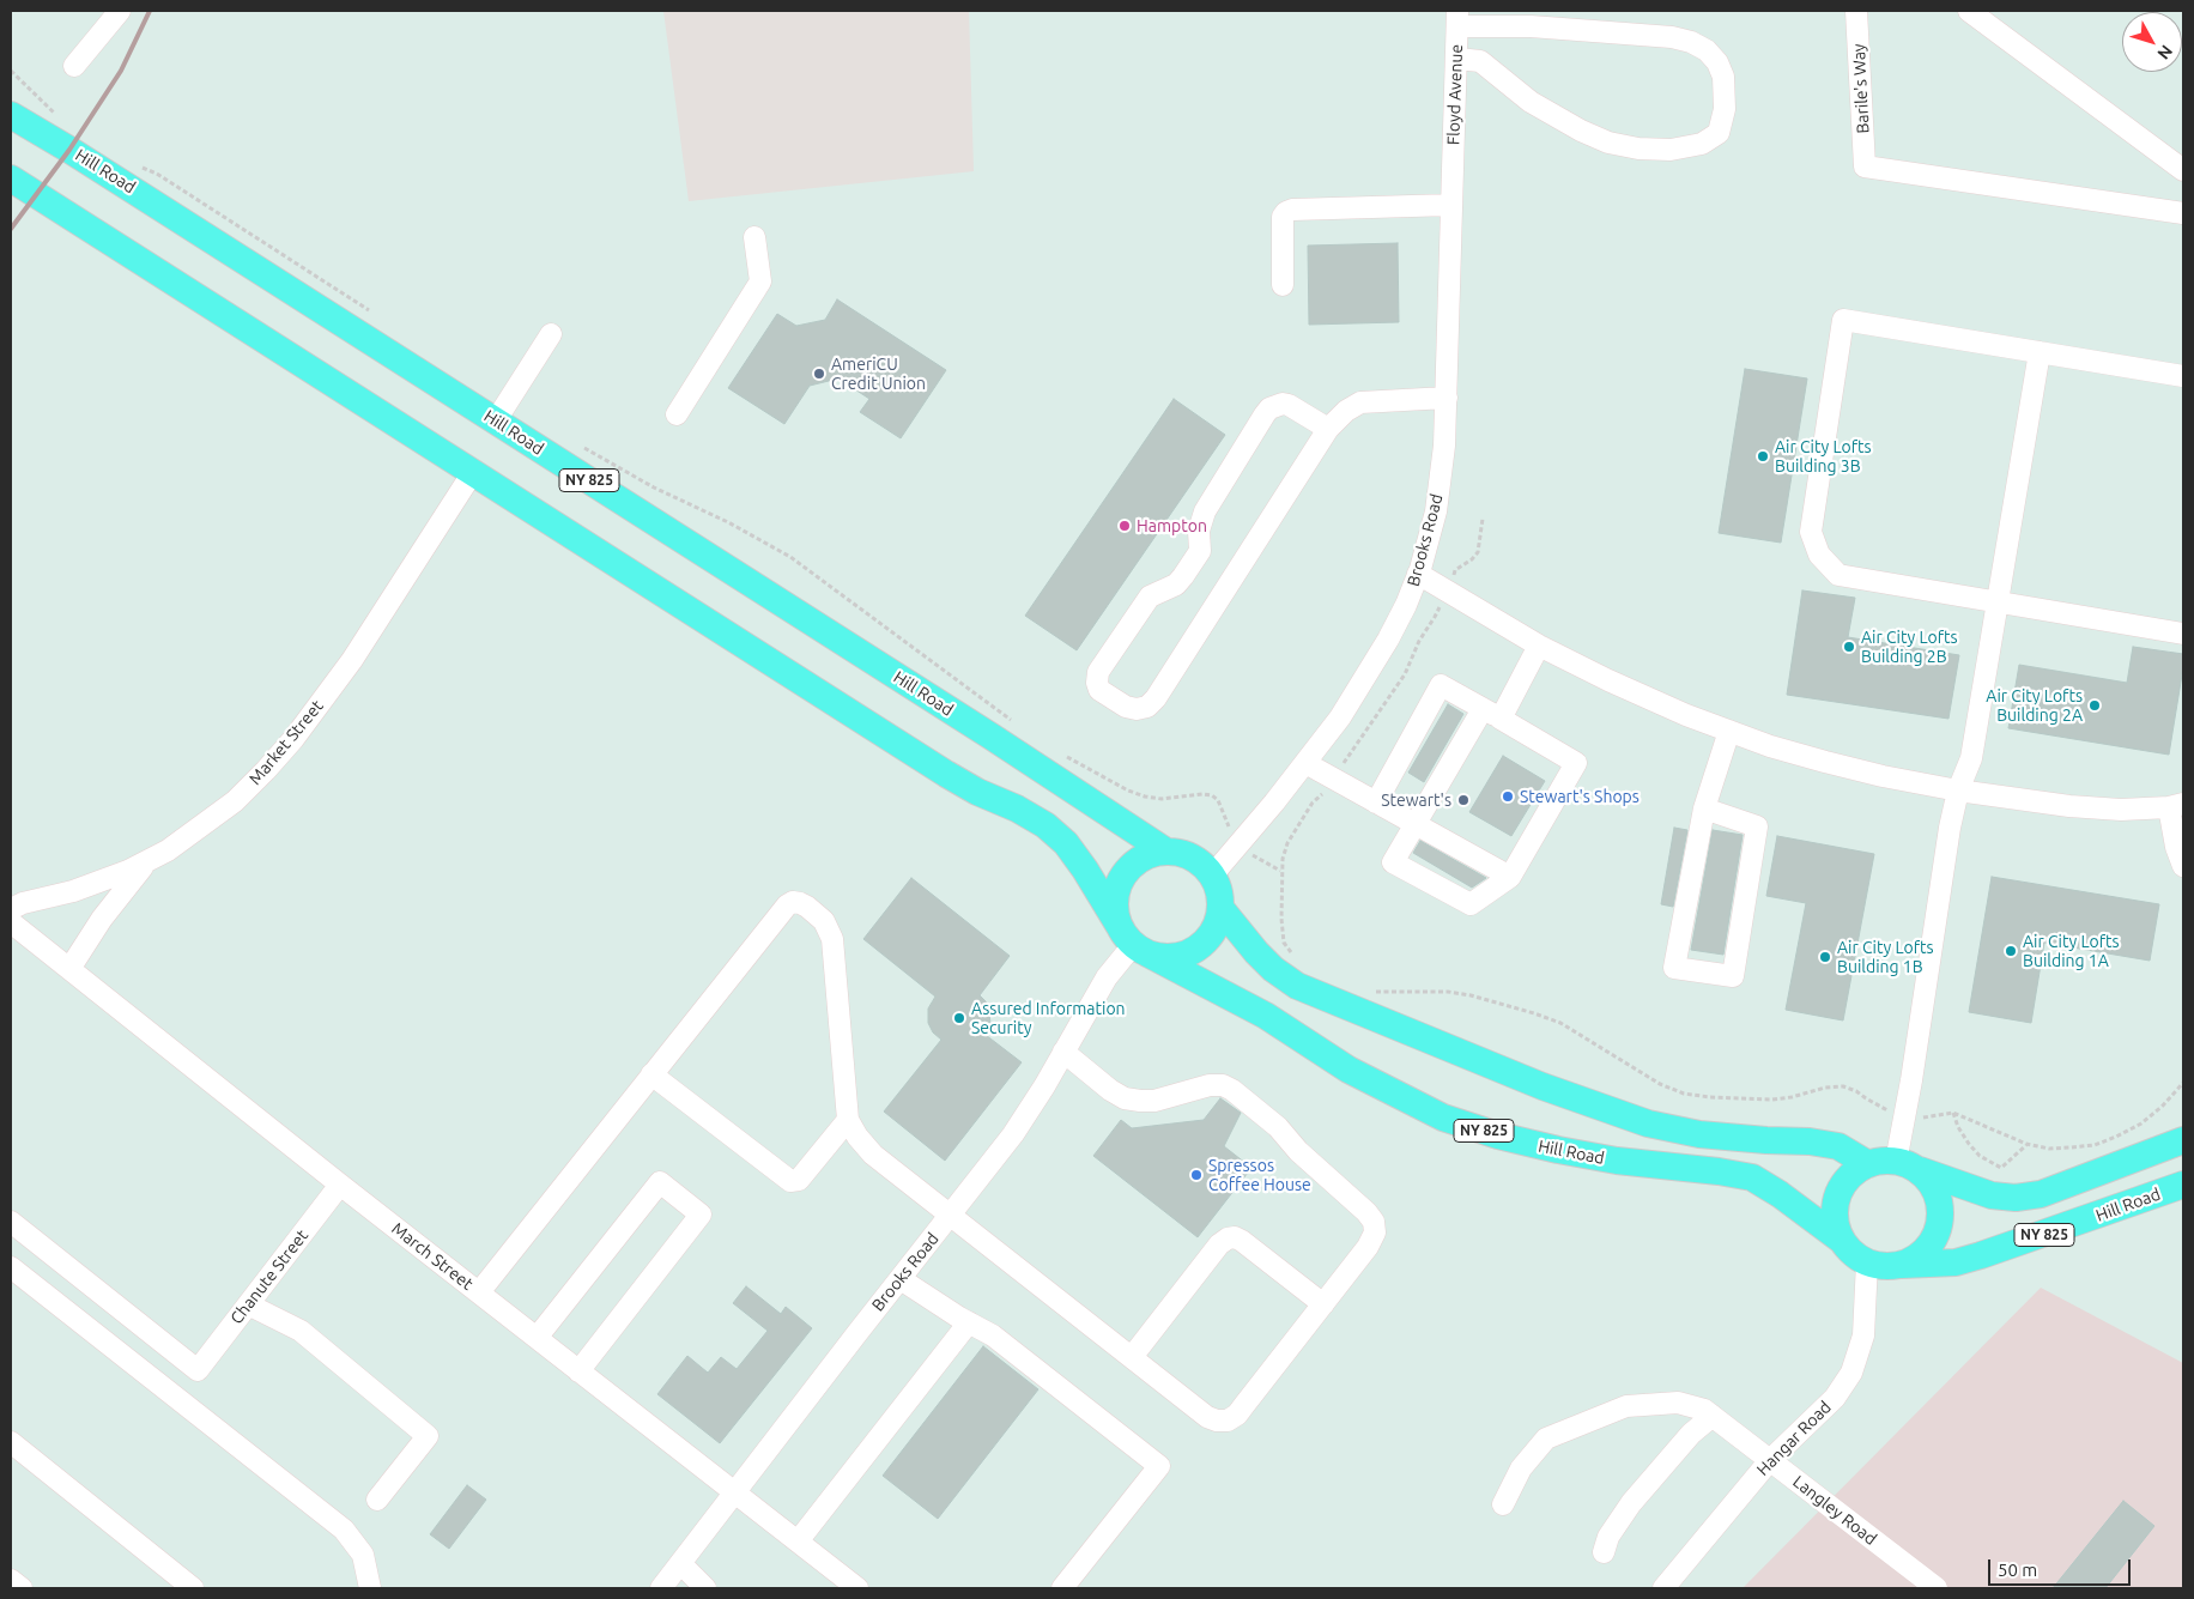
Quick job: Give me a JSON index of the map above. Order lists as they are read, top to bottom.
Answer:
{
  "streets": {
    "main road": ["Hill Road", "NY 825"],
    "street": [
      "Barile's Way",
      "Floyd Avenue",
      "Brooks Road",
      "Market Street",
      "March Street",
      "Chanute Street",
      "Hangar Road",
      "Langley Road"
    ]
  },
  "crossings": [
    ["Floyd Avenue", "Brooks Road"],
    ["Hill Road", "NY 825"],
    ["Hill Road", "Brooks Road"],
    ["Hill Road", "Hangar Road"],
    ["NY 825", "Brooks Road"],
    ["NY 825", "Hangar Road"],
    ["Brooks Road", "March Street"],
    ["March Street", "Chanute Street"],
    ["Hangar Road", "Langley Road"]
  ],
  "places": [
    "AmeriCU Credit Union",
    "Air City Lofts Building 3B",
    "Hampton",
    "Air City Lofts Building 2B",
    "Air City Lofts Building 2A",
    "Stewart's Shops",
    "Stewart's",
    "Air City Lofts Building 1A",
    "Air City Lofts Building 1B",
    "Assured Information Security",
    "Spressos Coffee House"
  ],
  "scale_bar": "50 m",
  "north": "bottom right"
}
